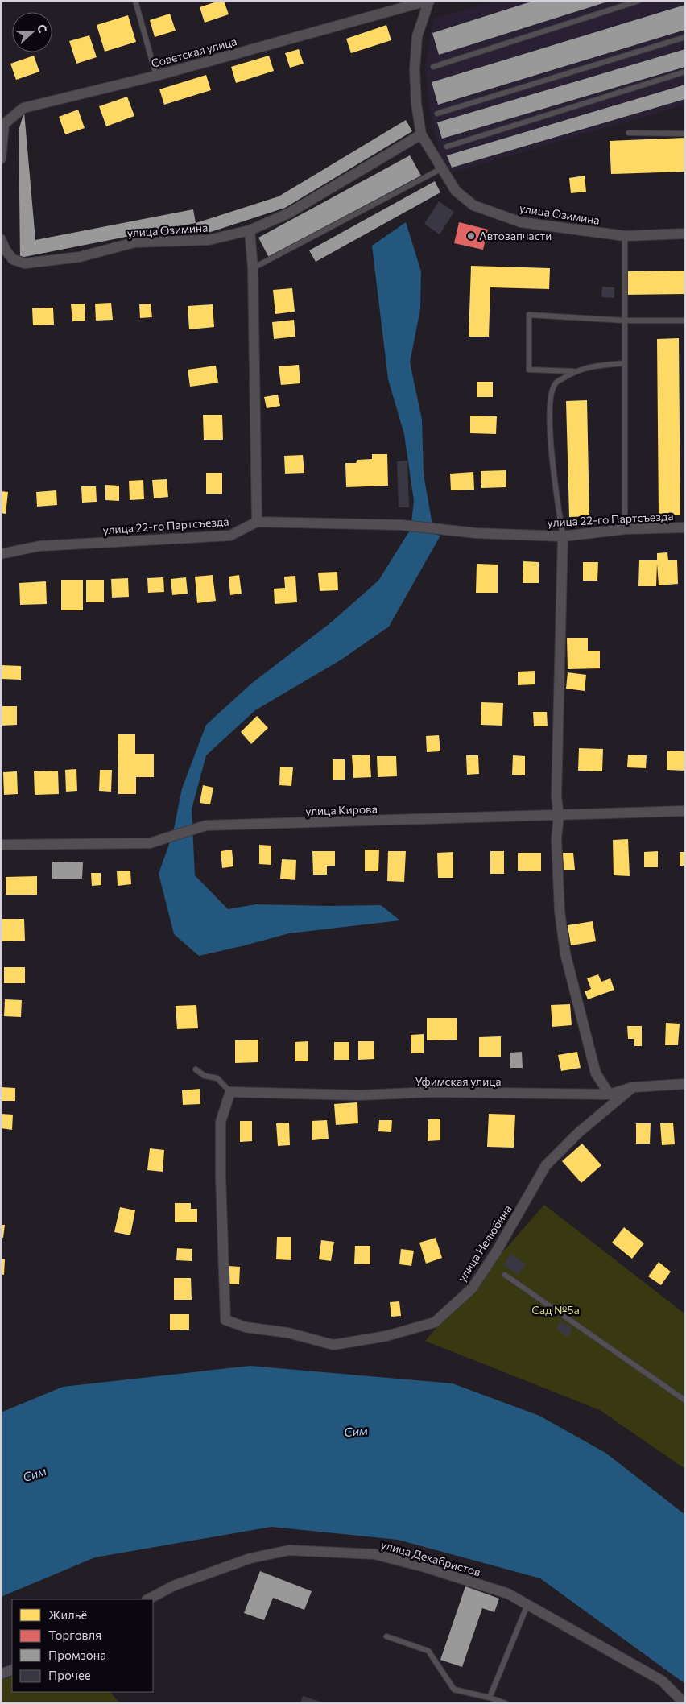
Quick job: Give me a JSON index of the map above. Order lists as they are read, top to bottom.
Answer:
{
  "streets": {
    "street": [
      "Советская улица",
      "улица Озимина",
      "улица 22-го Партсъезда",
      "улица Кирова",
      "Уфимская улица",
      "улица Нелюбина",
      "улица Декабристов"
    ]
  },
  "crossings": [
    ["Советская улица", "улица Озимина"],
    ["Уфимская улица", "улица Нелюбина"]
  ],
  "water": ["Сим"],
  "parks": ["Сад №5а"],
  "places": ["Автозапчасти"],
  "legend": [
    "Жильё",
    "Торговля",
    "Промзона",
    "Прочее"
  ],
  "north": "right"
}
